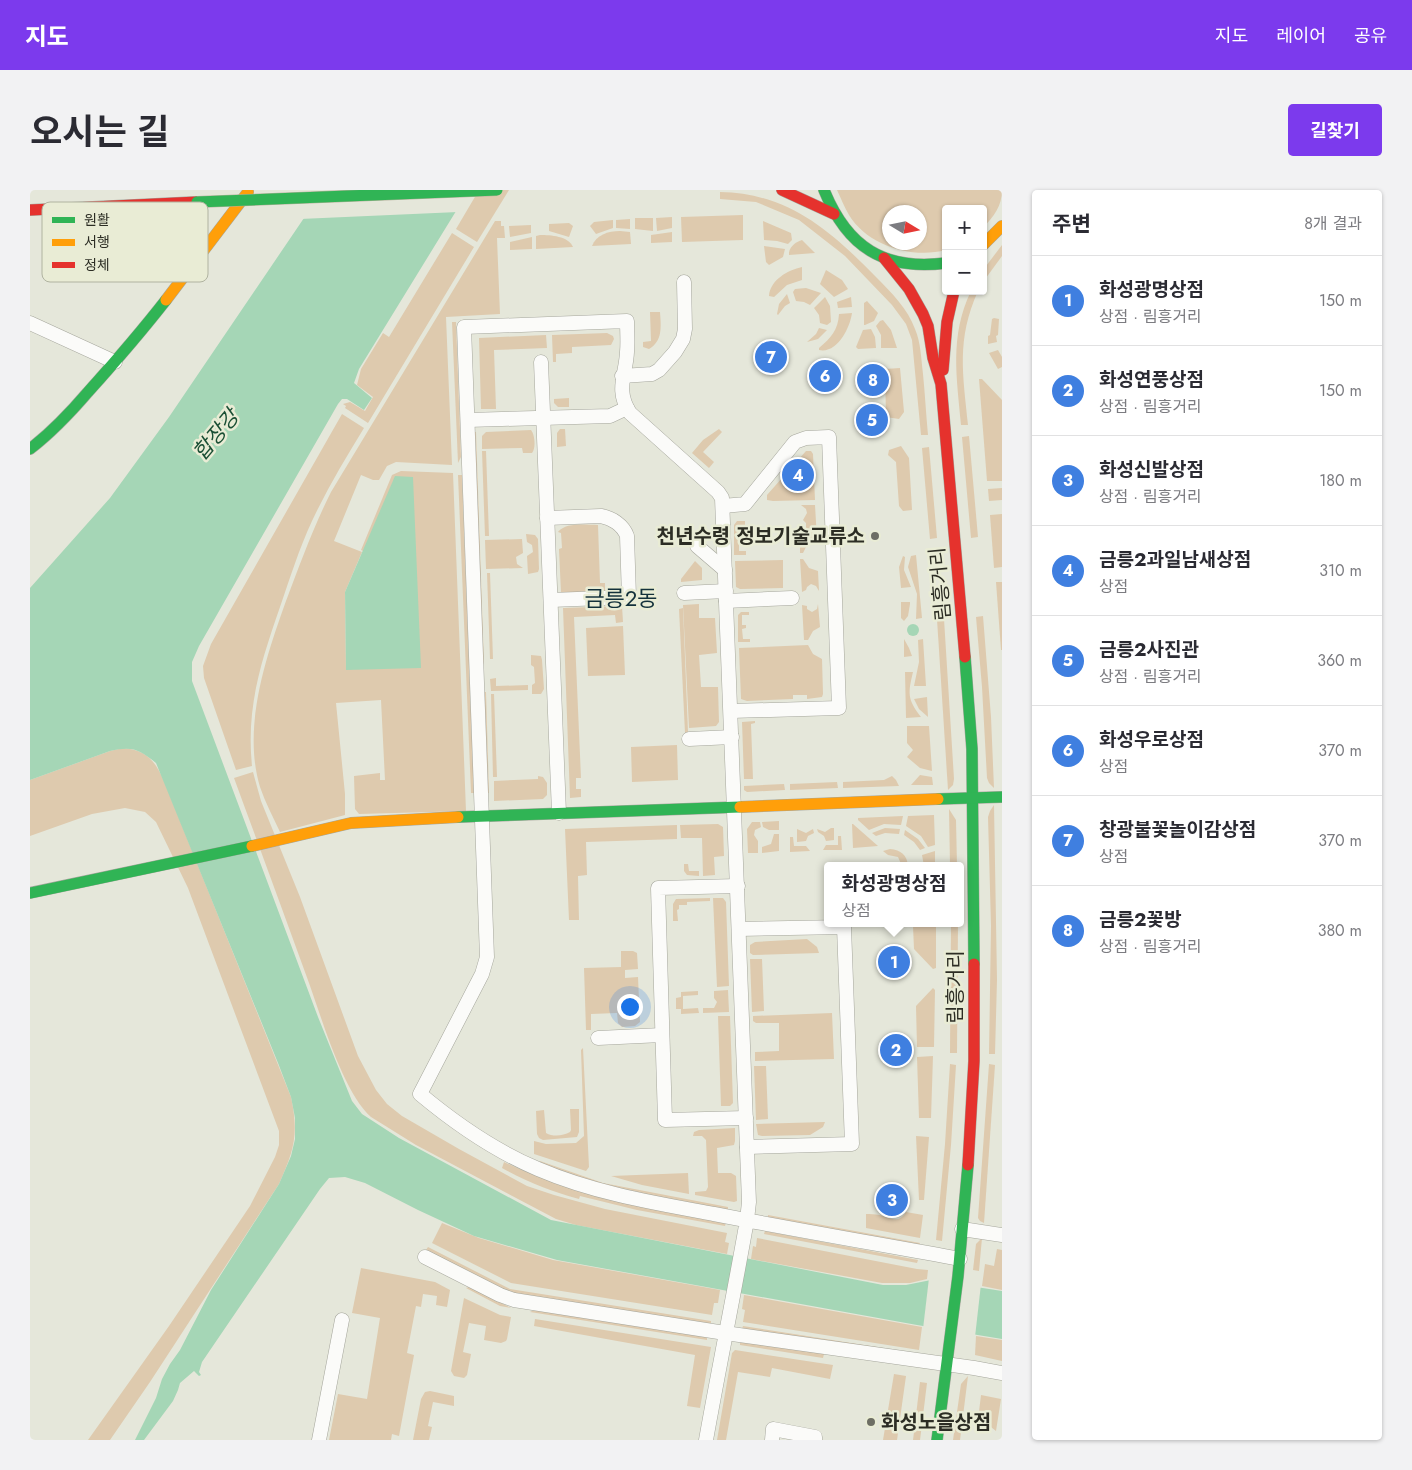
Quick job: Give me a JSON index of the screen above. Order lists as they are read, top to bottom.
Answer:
{
  "streets": {
    "main road": ["림흥거리"]
  },
  "districts": ["금릉2동"],
  "water": ["합장강"],
  "places": ["천년수령 정보기술교류소", "화성노을상점"],
  "legend": ["원활", "서행", "정체"],
  "north": "right",
  "page": {
    "header": "지도",
    "nav": ["지도", "레이어", "공유"],
    "title": "오시는 길",
    "buttons": "길찾기",
    "heading": ["주변", "8개 결과"],
    "map_buttons": ["+", "−"],
    "list": [
      {
        "mark": "1",
        "name": "화성광명상점",
        "note": "상점 · 림흥거리",
        "value": "150 m"
      },
      {
        "mark": "2",
        "name": "화성연풍상점",
        "note": "상점 · 림흥거리",
        "value": "150 m"
      },
      {
        "mark": "3",
        "name": "화성신발상점",
        "note": "상점 · 림흥거리",
        "value": "180 m"
      },
      {
        "mark": "4",
        "name": "금릉2과일남새상점",
        "note": "상점",
        "value": "310 m"
      },
      {
        "mark": "5",
        "name": "금릉2사진관",
        "note": "상점 · 림흥거리",
        "value": "360 m"
      },
      {
        "mark": "6",
        "name": "화성우로상점",
        "note": "상점",
        "value": "370 m"
      },
      {
        "mark": "7",
        "name": "창광불꽃놀이감상점",
        "note": "상점",
        "value": "370 m"
      },
      {
        "mark": "8",
        "name": "금릉2꽃방",
        "note": "상점 · 림흥거리",
        "value": "380 m"
      }
    ],
    "pins": [
      "7",
      "6",
      "8",
      "5",
      "4",
      "1",
      "2",
      "3"
    ],
    "popup": ["화성광명상점", "상점"]
  }
}
